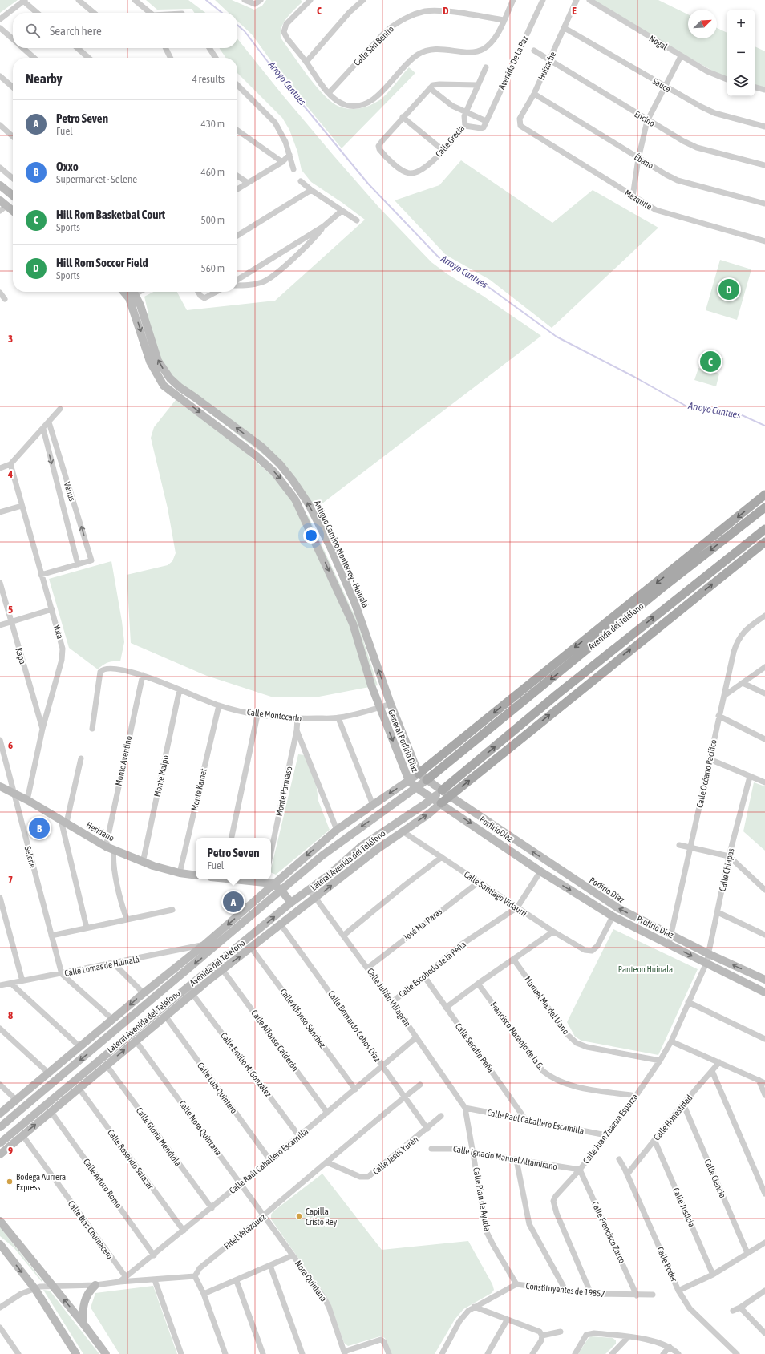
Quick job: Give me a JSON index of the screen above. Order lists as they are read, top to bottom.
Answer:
{
  "streets": {
    "main road": ["Avenida del Teléfono"],
    "street": [
      "Nogal",
      "Calle San Benito",
      "Avenida De La Paz",
      "Huizache",
      "Sauce",
      "Encino",
      "Calle Grecia",
      "Ébano",
      "Mezquite",
      "Venus",
      "Antiguo Camino Monterrey - Huinalá",
      "Yota",
      "Kapa",
      "Calle Montecarlo",
      "General Porfirio Díaz",
      "Monte Aventino",
      "Calle Océano Pacífico",
      "Monte Maipo",
      "Monte Kamet",
      "Monte Parmaso",
      "PorfirioDíaz",
      "Heridano",
      "Selene",
      "Lateral Avenida del Teléfono",
      "Calle Chiapas",
      "Porfirio Díaz",
      "Calle Santiago Vidaurri",
      "José Ma. Paras",
      "Profirio Díaz",
      "Calle Lomas de Huinalá",
      "Calle Escobedo de la Peña",
      "Calle Julián Villagrán",
      "Manuel Ma. del Llano",
      "Calle Alfonso Sánchez",
      "Calle Bernardo Cobos Díaz",
      "Francisco Naranjo de la G.",
      "Calle Alfonso Calderón",
      "Calle Serafín Peña",
      "Calle Emilio M. González",
      "Calle Luis Quintero",
      "Calle Honestidad",
      "Calle Raúl Caballero Escamilla",
      "Calle Nora Quintana",
      "Calle Juan Zuazua Esparza",
      "Calle Gloria Mendiola",
      "Calle Jesús Yurén",
      "Calle Ignacio Manuel Altamirano",
      "Calle Rosendo Salazar",
      "Calle Ciencia",
      "Calle Arturo Romo",
      "Calle Plan de Ayutla",
      "Calle Justicia",
      "Calle Blas Chumacero",
      "Fidel Velazquez",
      "Calle Francisco Zarco",
      "Calle Poder",
      "Nora Quintana",
      "Constituyentes de 19857"
    ]
  },
  "crossings": [
    ["Huizache", "Sauce"],
    ["Huizache", "Encino"],
    ["Huizache", "Ébano"],
    ["Huizache", "Mezquite"],
    ["Antiguo Camino Monterrey - Huinalá", "Avenida del Teléfono"],
    ["Antiguo Camino Monterrey - Huinalá", "Calle Montecarlo"],
    ["Antiguo Camino Monterrey - Huinalá", "General Porfirio Díaz"],
    ["Antiguo Camino Monterrey - Huinalá", "Porfirio Díaz"],
    ["Avenida del Teléfono", "General Porfirio Díaz"],
    ["Avenida del Teléfono", "Lateral Avenida del Teléfono"],
    ["Avenida del Teléfono", "Calle Julián Villagrán"],
    ["Yota", "Kapa"],
    ["Yota", "Heridano"],
    ["Calle Montecarlo", "General Porfirio Díaz"],
    ["Calle Montecarlo", "Monte Aventino"],
    ["Calle Montecarlo", "Monte Maipo"],
    ["Calle Montecarlo", "Monte Kamet"],
    ["Calle Montecarlo", "Monte Parmaso"],
    ["General Porfirio Díaz", "PorfirioDíaz"],
    ["General Porfirio Díaz", "Lateral Avenida del Teléfono"],
    ["Monte Aventino", "Heridano"],
    ["Calle Océano Pacífico", "Porfirio Díaz"],
    ["Calle Océano Pacífico", "Profirio Díaz"],
    ["Monte Maipo", "Heridano"],
    ["Monte Kamet", "Heridano"],
    ["PorfirioDíaz", "Lateral Avenida del Teléfono"],
    ["PorfirioDíaz", "Profirio Díaz"],
    ["PorfirioDíaz", "Calle Escobedo de la Peña"],
    ["Heridano", "Selene"],
    ["Selene", "Calle Lomas de Huinalá"],
    ["Lateral Avenida del Teléfono", "Calle Santiago Vidaurri"],
    ["Lateral Avenida del Teléfono", "Calle Julián Villagrán"],
    ["Lateral Avenida del Teléfono", "Calle Alfonso Sánchez"],
    ["Lateral Avenida del Teléfono", "Calle Bernardo Cobos Díaz"],
    ["Lateral Avenida del Teléfono", "Calle Alfonso Calderón"],
    ["Lateral Avenida del Teléfono", "Calle Emilio M. González"],
    ["Lateral Avenida del Teléfono", "Calle Luis Quintero"],
    ["Lateral Avenida del Teléfono", "Calle Nora Quintana"],
    ["Lateral Avenida del Teléfono", "Calle Gloria Mendiola"],
    ["Lateral Avenida del Teléfono", "Calle Rosendo Salazar"],
    ["Lateral Avenida del Teléfono", "Calle Arturo Romo"],
    ["Lateral Avenida del Teléfono", "Calle Blas Chumacero"],
    ["Calle Chiapas", "Porfirio Díaz"],
    ["Calle Chiapas", "Profirio Díaz"],
    ["Calle Chiapas", "Calle Juan Zuazua Esparza"],
    ["Calle Santiago Vidaurri", "José Ma. Paras"],
    ["Calle Santiago Vidaurri", "Profirio Díaz"],
    ["Calle Santiago Vidaurri", "Calle Escobedo de la Peña"],
    ["José Ma. Paras", "Calle Julián Villagrán"],
    ["Profirio Díaz", "Calle Escobedo de la Peña"],
    ["Profirio Díaz", "Calle Juan Zuazua Esparza"],
    ["Calle Escobedo de la Peña", "Calle Julián Villagrán"],
    ["Calle Escobedo de la Peña", "Calle Serafín Peña"],
    ["Calle Julián Villagrán", "Calle Raúl Caballero Escamilla"],
    ["Calle Julián Villagrán", "Calle Plan de Ayutla"],
    ["Manuel Ma. del Llano", "Calle Juan Zuazua Esparza"],
    ["Calle Alfonso Sánchez", "Calle Raúl Caballero Escamilla"],
    ["Calle Bernardo Cobos Díaz", "Calle Raúl Caballero Escamilla"],
    ["Calle Bernardo Cobos Díaz", "Calle Jesús Yurén"],
    ["Calle Bernardo Cobos Díaz", "Fidel Velazquez"],
    ["Francisco Naranjo de la G.", "Calle Juan Zuazua Esparza"],
    ["Calle Alfonso Calderón", "Calle Raúl Caballero Escamilla"],
    ["Calle Serafín Peña", "Calle Raúl Caballero Escamilla"],
    ["Calle Emilio M. González", "Calle Raúl Caballero Escamilla"],
    ["Calle Luis Quintero", "Calle Raúl Caballero Escamilla"],
    ["Calle Honestidad", "Calle Ciencia"],
    ["Calle Honestidad", "Calle Justicia"],
    ["Calle Honestidad", "Calle Poder"],
    ["Calle Raúl Caballero Escamilla", "Calle Nora Quintana"],
    ["Calle Raúl Caballero Escamilla", "Calle Juan Zuazua Esparza"],
    ["Calle Raúl Caballero Escamilla", "Calle Gloria Mendiola"],
    ["Calle Raúl Caballero Escamilla", "Calle Rosendo Salazar"],
    ["Calle Raúl Caballero Escamilla", "Calle Arturo Romo"],
    ["Calle Raúl Caballero Escamilla", "Calle Plan de Ayutla"],
    ["Calle Raúl Caballero Escamilla", "Calle Blas Chumacero"],
    ["Calle Nora Quintana", "Fidel Velazquez"],
    ["Calle Nora Quintana", "Nora Quintana"],
    ["Calle Juan Zuazua Esparza", "Calle Ignacio Manuel Altamirano"],
    ["Calle Juan Zuazua Esparza", "Calle Francisco Zarco"],
    ["Calle Juan Zuazua Esparza", "Constituyentes de 19857"],
    ["Calle Jesús Yurén", "Fidel Velazquez"],
    ["Calle Ignacio Manuel Altamirano", "Calle Plan de Ayutla"],
    ["Calle Ignacio Manuel Altamirano", "Calle Francisco Zarco"],
    ["Calle Plan de Ayutla", "Constituyentes de 19857"],
    ["Fidel Velazquez", "Nora Quintana"],
    ["Calle Francisco Zarco", "Constituyentes de 19857"]
  ],
  "one_way": ["PorfirioDíaz", "Profirio Díaz"],
  "water": ["Arroyo Cantues"],
  "parks": ["Panteon Huinala"],
  "places": ["Bodega Aurrera Express", "Capilla Cristo Rey"],
  "north": "top right",
  "page": {
    "map_buttons": ["+", "−"],
    "search": "Search here",
    "heading": ["Nearby", "4 results"],
    "list": [
      {
        "mark": "A",
        "name": "Petro Seven",
        "note": "Fuel",
        "value": "430 m"
      },
      {
        "mark": "B",
        "name": "Oxxo",
        "note": "Supermarket · Selene",
        "value": "460 m"
      },
      {
        "mark": "C",
        "name": "Hill Rom Basketbal Court",
        "note": "Sports",
        "value": "500 m"
      },
      {
        "mark": "D",
        "name": "Hill Rom Soccer Field",
        "note": "Sports",
        "value": "560 m"
      }
    ],
    "pins": [
      "D",
      "C",
      "B",
      "A"
    ],
    "popup": ["Petro Seven", "Fuel"]
  },
  "grid": {
    "columns": ["C", "D", "E"],
    "rows": [
      "3",
      "4",
      "5",
      "6",
      "7",
      "8",
      "9"
    ]
  }
}
